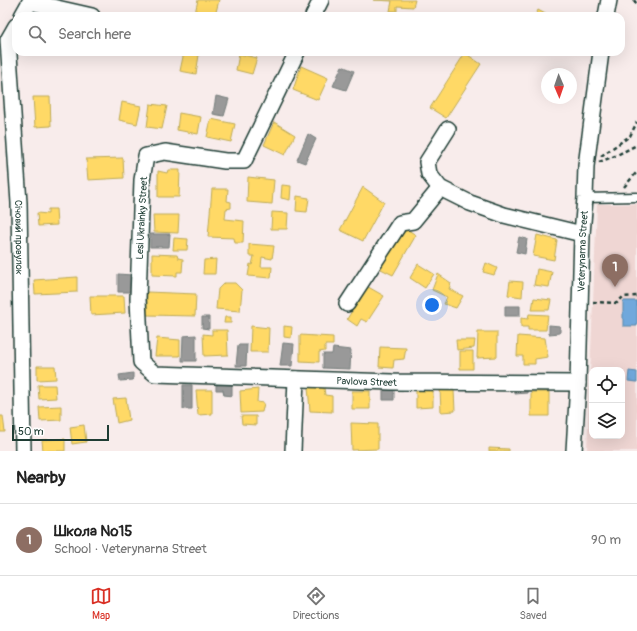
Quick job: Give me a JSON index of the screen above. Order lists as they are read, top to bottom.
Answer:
{
  "streets": {
    "street": [
      "Lesi Ukrainky Street",
      "Січовий провулок",
      "Veterynarna Street",
      "Pavlova Street"
    ]
  },
  "crossings": [
    ["Lesi Ukrainky Street", "Pavlova Street"],
    ["Veterynarna Street", "Pavlova Street"]
  ],
  "scale_bar": "50 m",
  "north": "bottom",
  "page": {
    "search": "Search here",
    "pins": "1",
    "scale": "50 m",
    "heading": "Nearby",
    "list": [
      {
        "mark": "1",
        "name": "Школа №15",
        "note": "School · Veterynarna Street",
        "value": "90 m"
      }
    ],
    "nav": ["Map", "Directions", "Saved"]
  }
}
